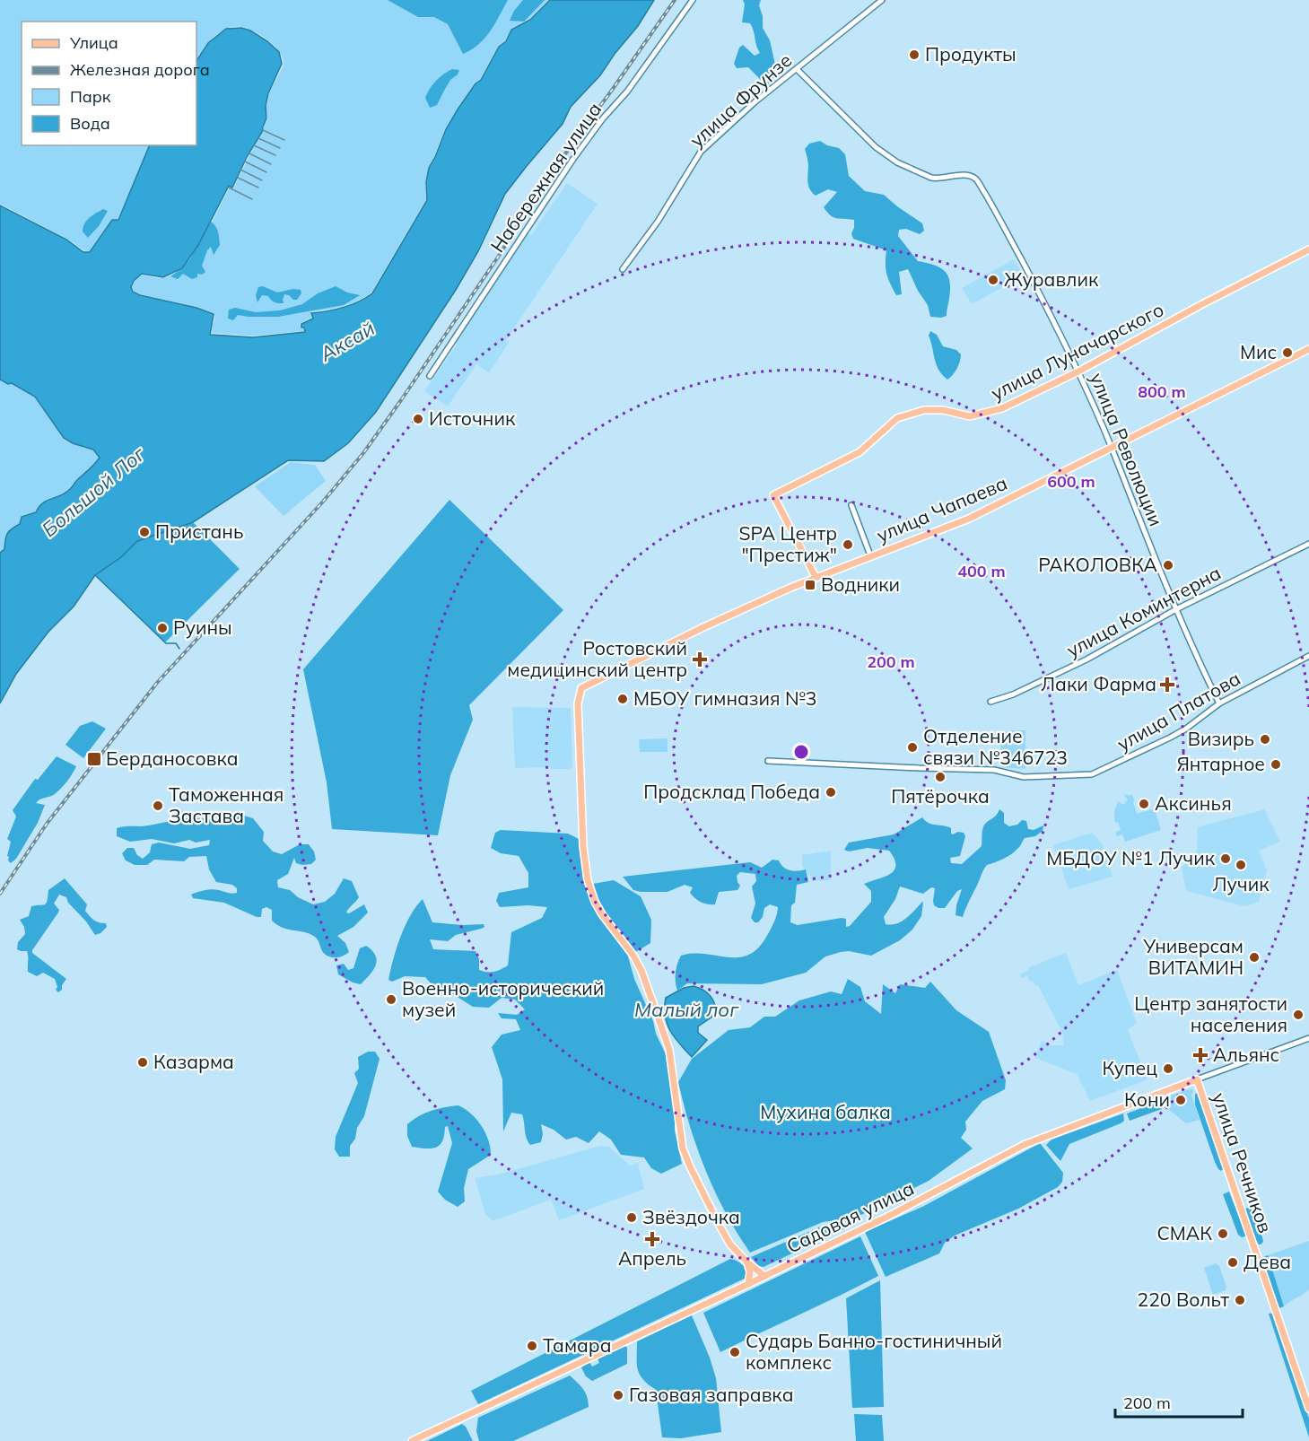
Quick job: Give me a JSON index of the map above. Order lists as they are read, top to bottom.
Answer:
{
  "streets": {
    "main road": [
      "улица Луначарского",
      "улица Чапаева",
      "улица Речников",
      "Садовая улица"
    ],
    "street": [
      "улица Фрунзе",
      "Набережная улица",
      "улица Революции",
      "улица Коминтерна",
      "улица Платова"
    ]
  },
  "crossings": [
    ["улица Фрунзе", "улица Революции"],
    ["улица Луначарского", "улица Революции"],
    ["улица Луначарского", "улица Чапаева"],
    ["улица Революции", "улица Чапаева"],
    ["улица Революции", "улица Коминтерна"],
    ["улица Революции", "улица Платова"],
    ["улица Речников", "Садовая улица"]
  ],
  "water": ["Аксай", "Большой Лог", "Малый лог"],
  "parks": ["Мухина балка"],
  "places": {
    "other": [
      "Продукты",
      "Журавлик",
      "Мис",
      "Источник",
      "Пристань",
      "SPA Центр \"Престиж\"",
      "РАКОЛОВКА",
      "Руины",
      "МБОУ гимназия №3",
      "Визирь",
      "Отделение связи №346723",
      "Янтарное",
      "Пятёрочка",
      "Продсклад Победа",
      "Аксинья",
      "Таможенная Застава",
      "МБДОУ №1 Лучик",
      "Лучик",
      "Универсам ВИТАМИН",
      "Военно-исторический музей",
      "Центр занятости населения",
      "Казарма",
      "Купец",
      "Кони",
      "Звёздочка",
      "СМАК",
      "Дева",
      "220 Вольт",
      "Тамара",
      "Сударь Банно-гостиничный комплекс",
      "Газовая заправка"
    ],
    "transit": ["Водники", "Берданосовка"],
    "health": [
      "Ростовский медицинский центр",
      "Лаки Фарма",
      "Альянс",
      "Апрель"
    ]
  },
  "legend": [
    "Улица",
    "Железная дорога",
    "Парк",
    "Вода"
  ],
  "scale_bar": "200 m",
  "rings": [
    "800 m",
    "600 m",
    "400 m",
    "200 m"
  ]
}
